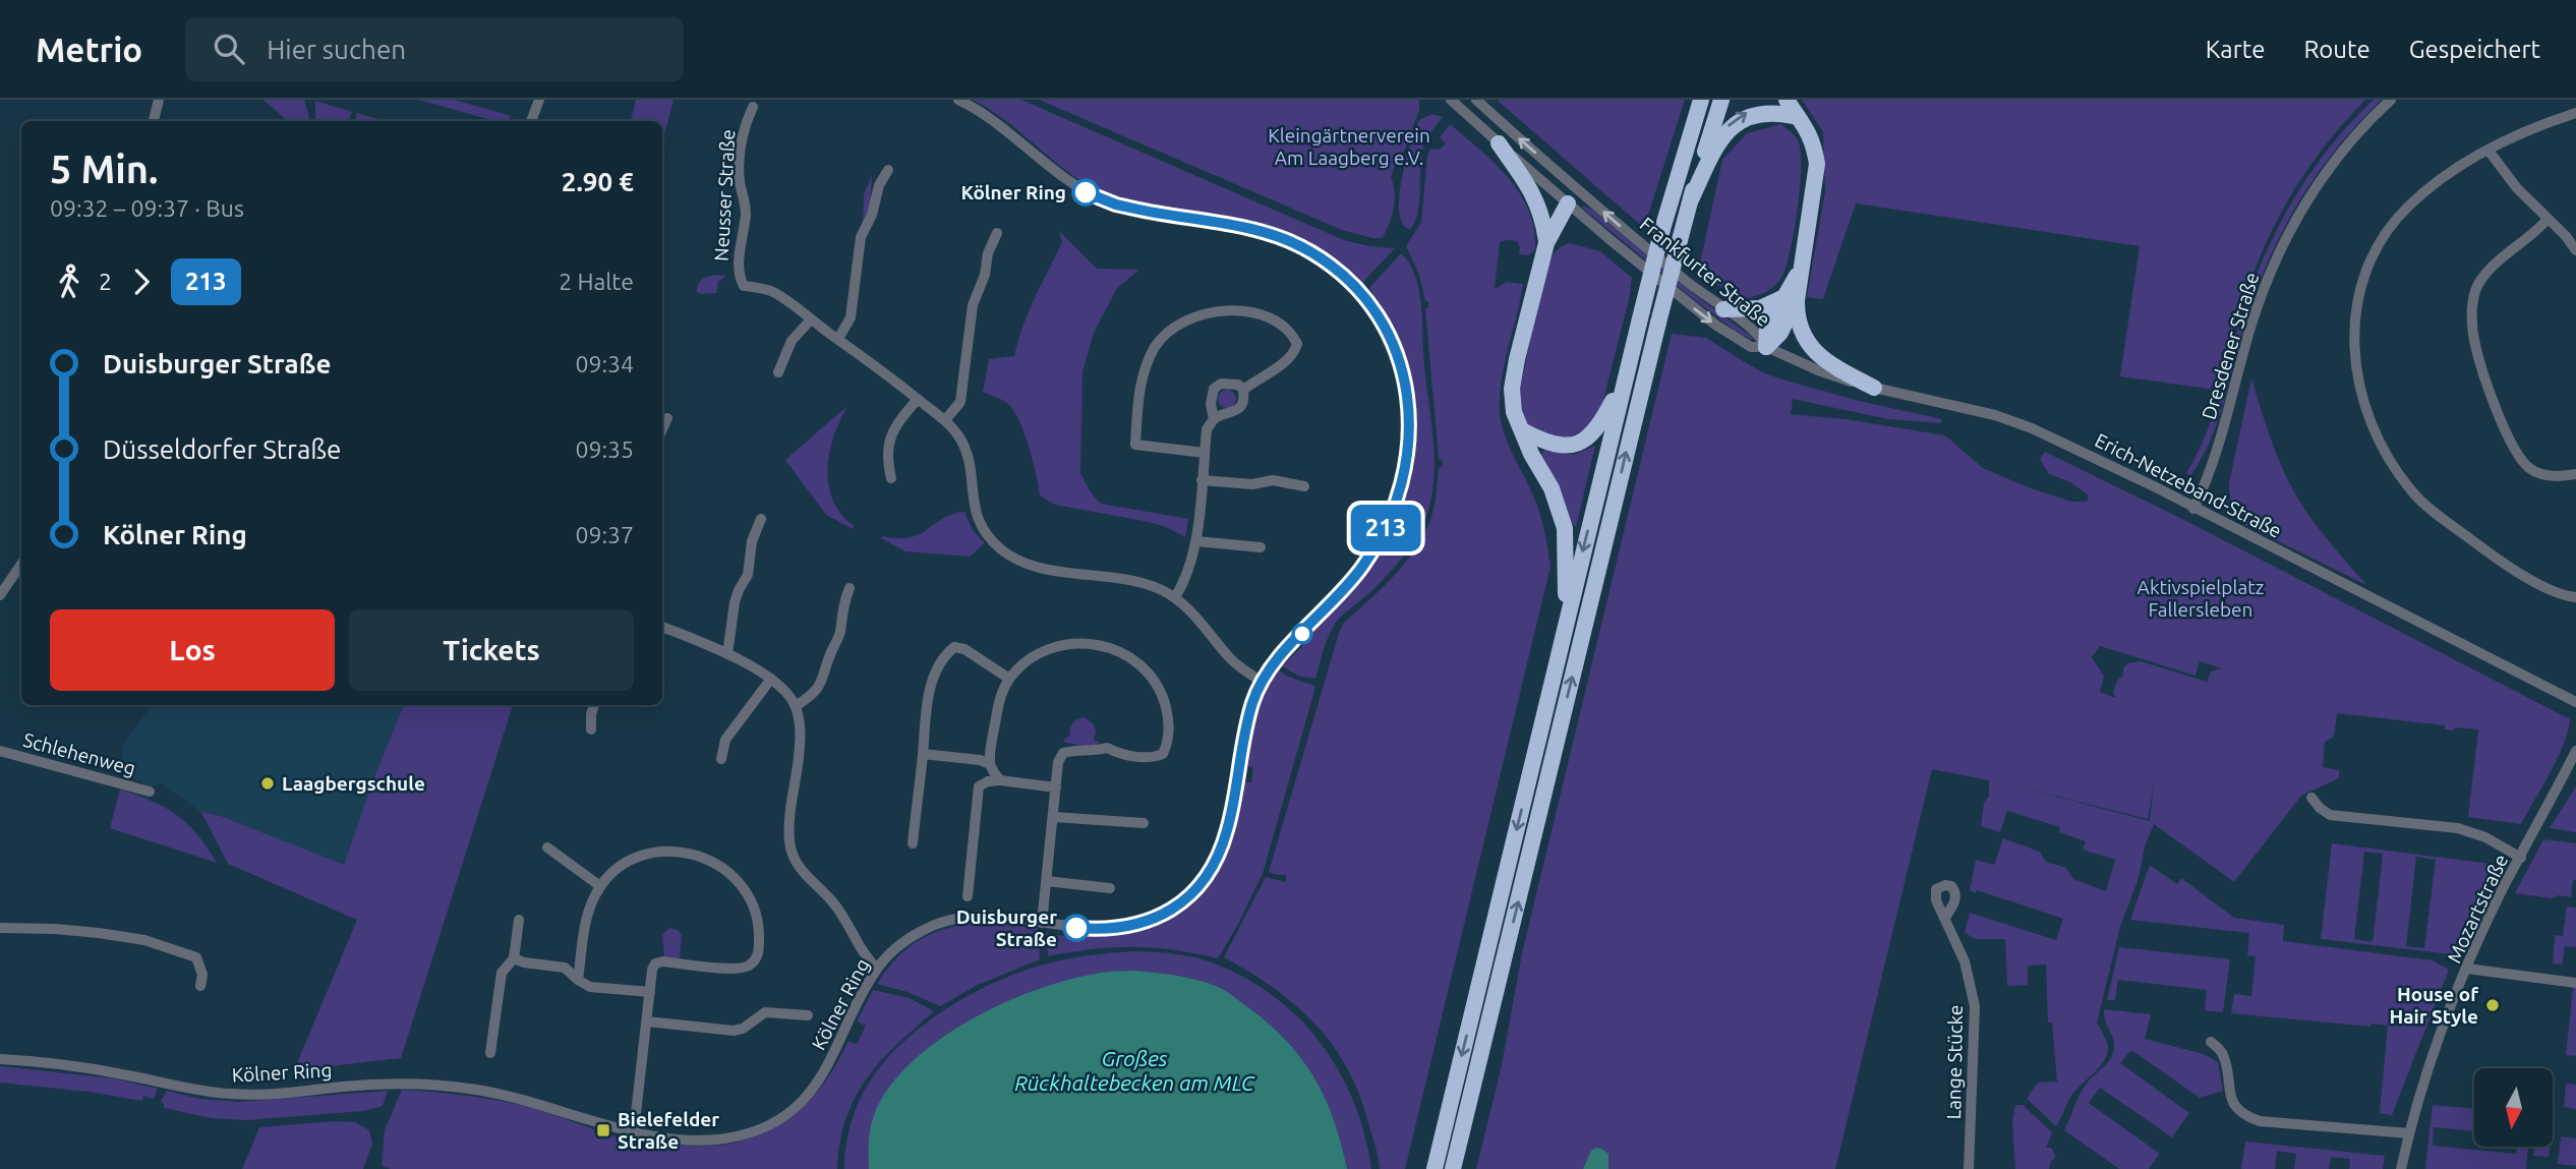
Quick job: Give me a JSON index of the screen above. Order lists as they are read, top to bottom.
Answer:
{
  "streets": {
    "street": [
      "Neusser Straße",
      "Frankfurter Straße",
      "Dresdener Straße",
      "Erich-Netzeband-Straße",
      "Schlehenweg",
      "Mozartstraße",
      "Kölner Ring",
      "Lange Stücke"
    ]
  },
  "crossings": [
    ["Frankfurter Straße", "Erich-Netzeband-Straße"],
    ["Dresdener Straße", "Erich-Netzeband-Straße"]
  ],
  "water": ["Großes Rückhaltebecken am MLC"],
  "parks": ["Kleingärtnerverein Am Laagberg e.V.", "Aktivspielplatz Fallersleben"],
  "places": {
    "other": [
      "Kölner Ring",
      "Laagbergschule",
      "Duisburger Straße",
      "House of Hair Style"
    ],
    "transit": ["Bielefelder Straße"]
  },
  "lines": ["bus line 213"],
  "north": "bottom",
  "page": {
    "header": "Metrio",
    "search": "Hier suchen",
    "nav": ["Karte", "Route", "Gespeichert"],
    "on_map": "213",
    "heading": ["5 Min.", "09:32 – 09:37 · Bus", "2.90 €"],
    "legs": ["2", "213", "2 Halte"],
    "list": [
      {
        "name": "Duisburger Straße",
        "value": "09:34"
      },
      {
        "name": "Düsseldorfer Straße",
        "value": "09:35"
      },
      {
        "name": "Kölner Ring",
        "value": "09:37"
      }
    ],
    "buttons": ["Los", "Tickets"]
  }
}
